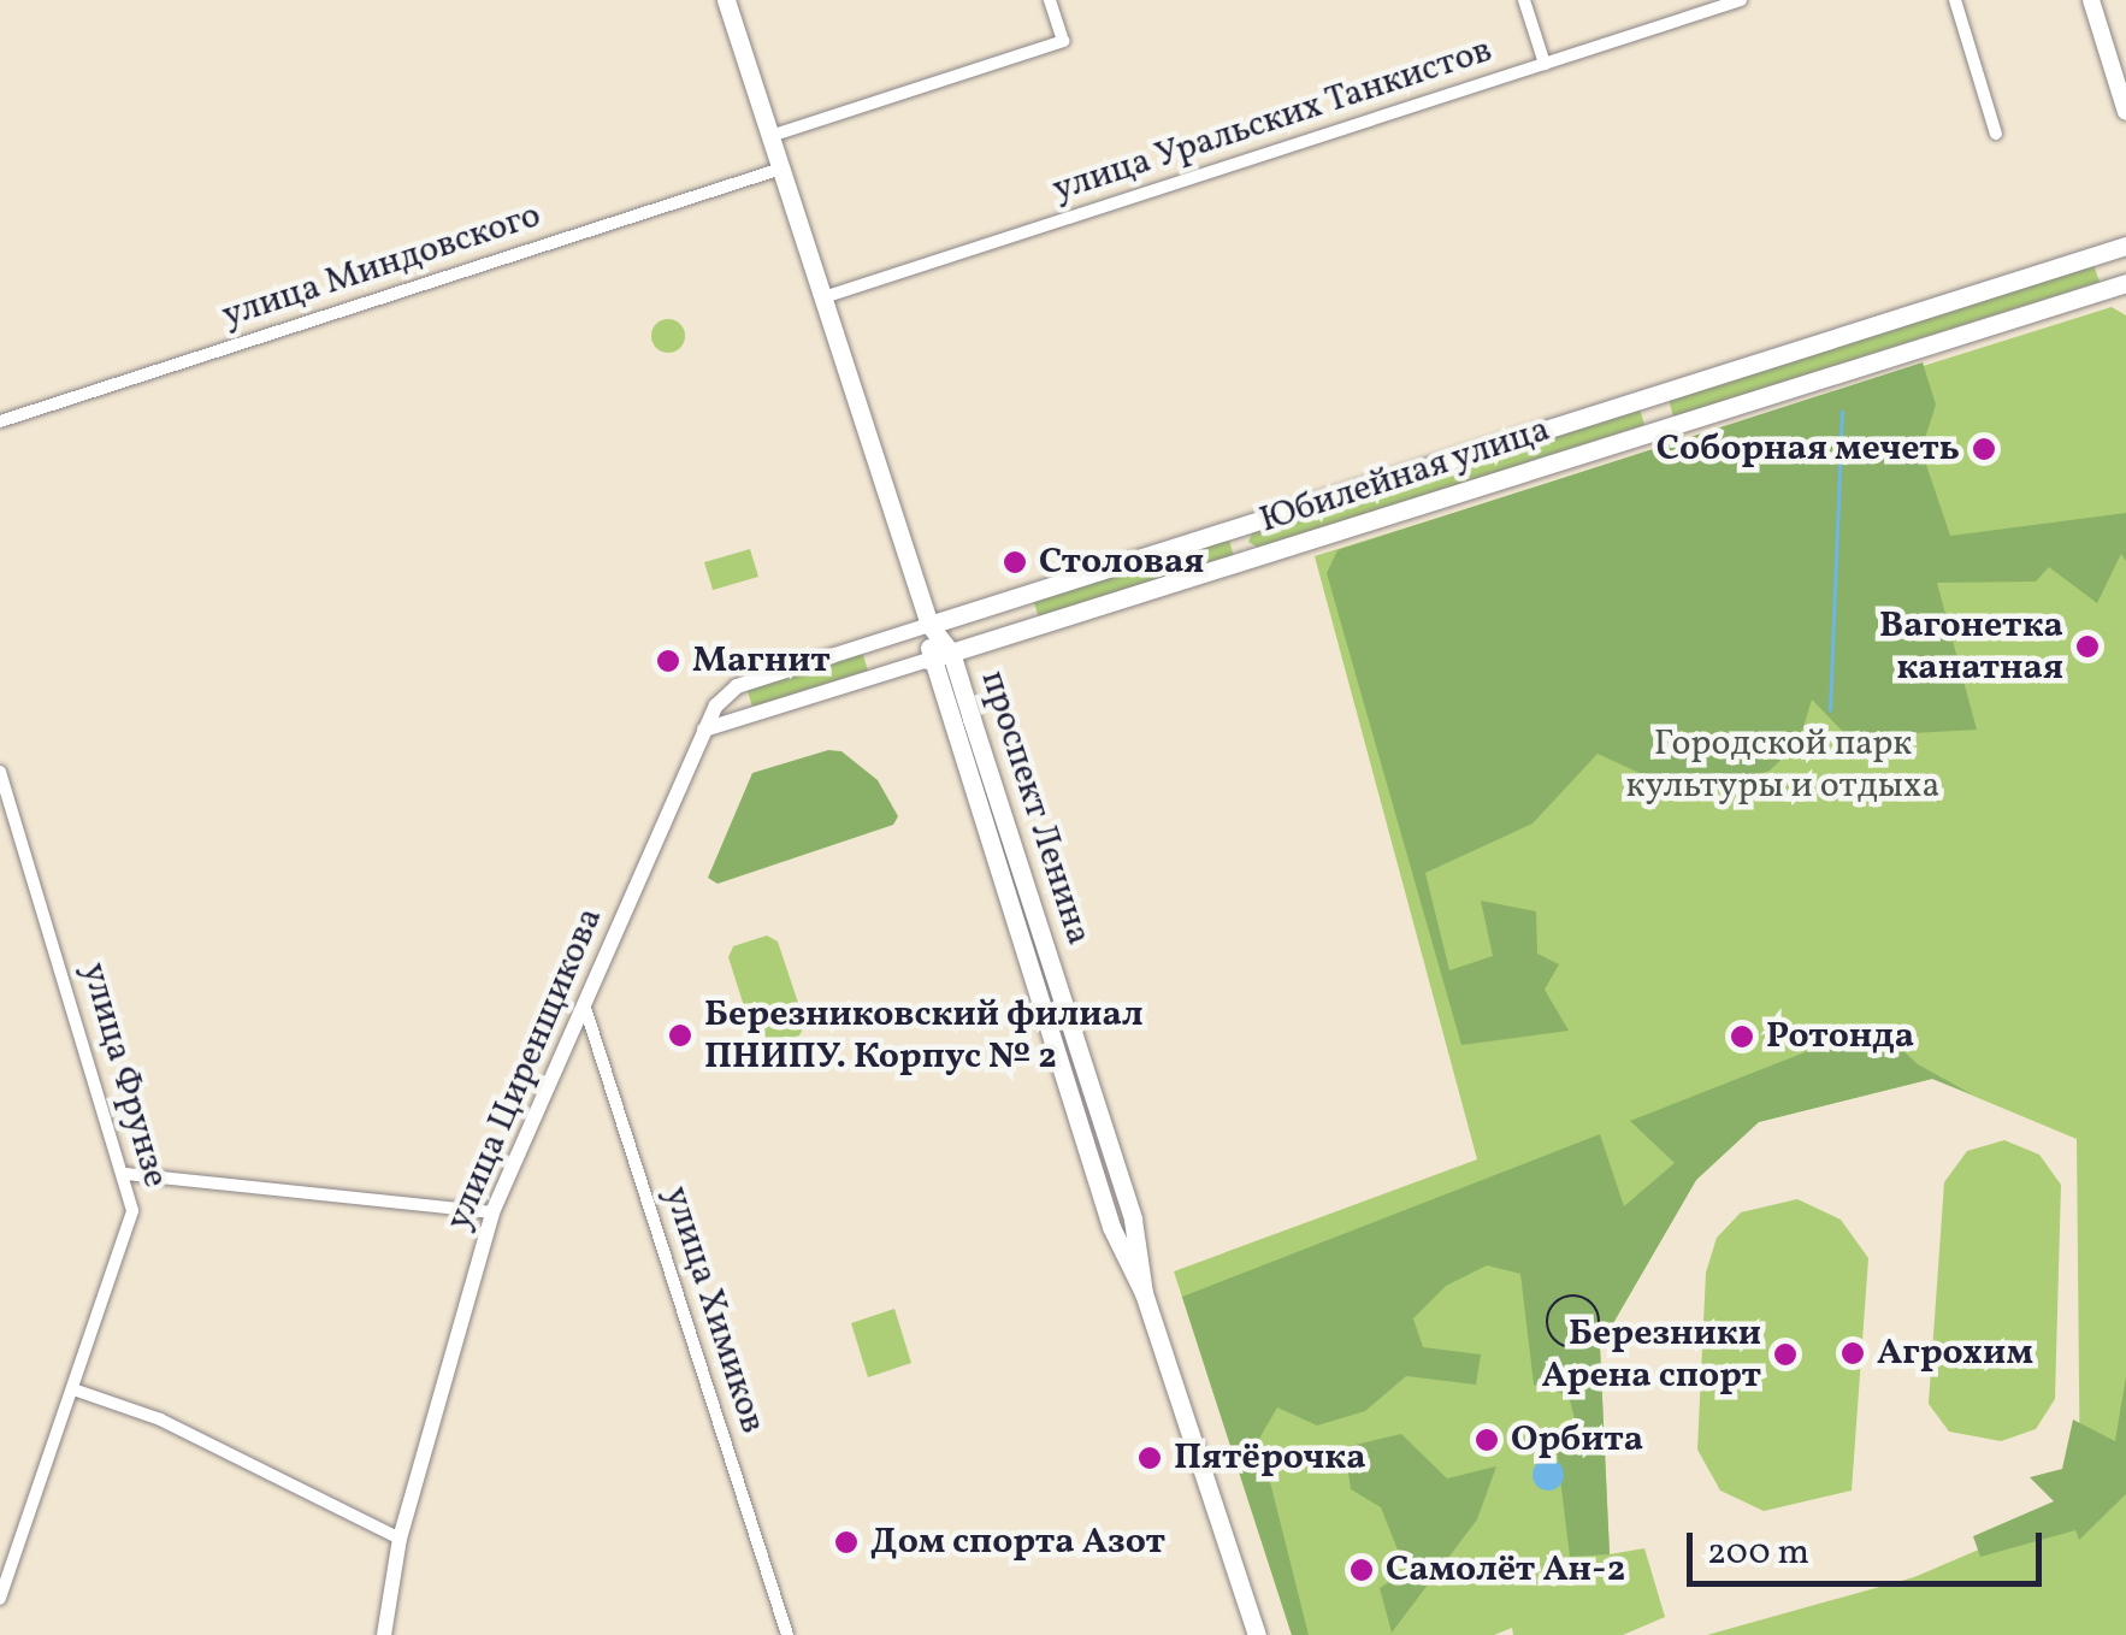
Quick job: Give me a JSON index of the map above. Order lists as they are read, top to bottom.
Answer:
{
  "streets": {
    "main road": ["Юбилейная улица", "проспект Ленина"],
    "street": [
      "улица Уральских Танкистов",
      "улица Миндовского",
      "улица Циренщикова",
      "улица Фрунзе",
      "улица Химиков"
    ]
  },
  "crossings": [
    ["улица Уральских Танкистов", "проспект Ленина"],
    ["улица Миндовского", "проспект Ленина"],
    ["Юбилейная улица", "проспект Ленина"],
    ["Юбилейная улица", "улица Циренщикова"],
    ["проспект Ленина", "улица Циренщикова"],
    ["улица Циренщикова", "улица Химиков"]
  ],
  "parks": ["Городской парк культуры и отдыха"],
  "places": [
    "Соборная мечеть",
    "Столовая",
    "Вагонетка канатная",
    "Магнит",
    "Березниковский филиал ПНИПУ. Корпус № 2",
    "Ротонда",
    "Агрохим",
    "Березники Арена спорт",
    "Орбита",
    "Пятёрочка",
    "Дом спорта Азот",
    "Самолёт Ан-2"
  ],
  "scale_bar": "200 m"
}
